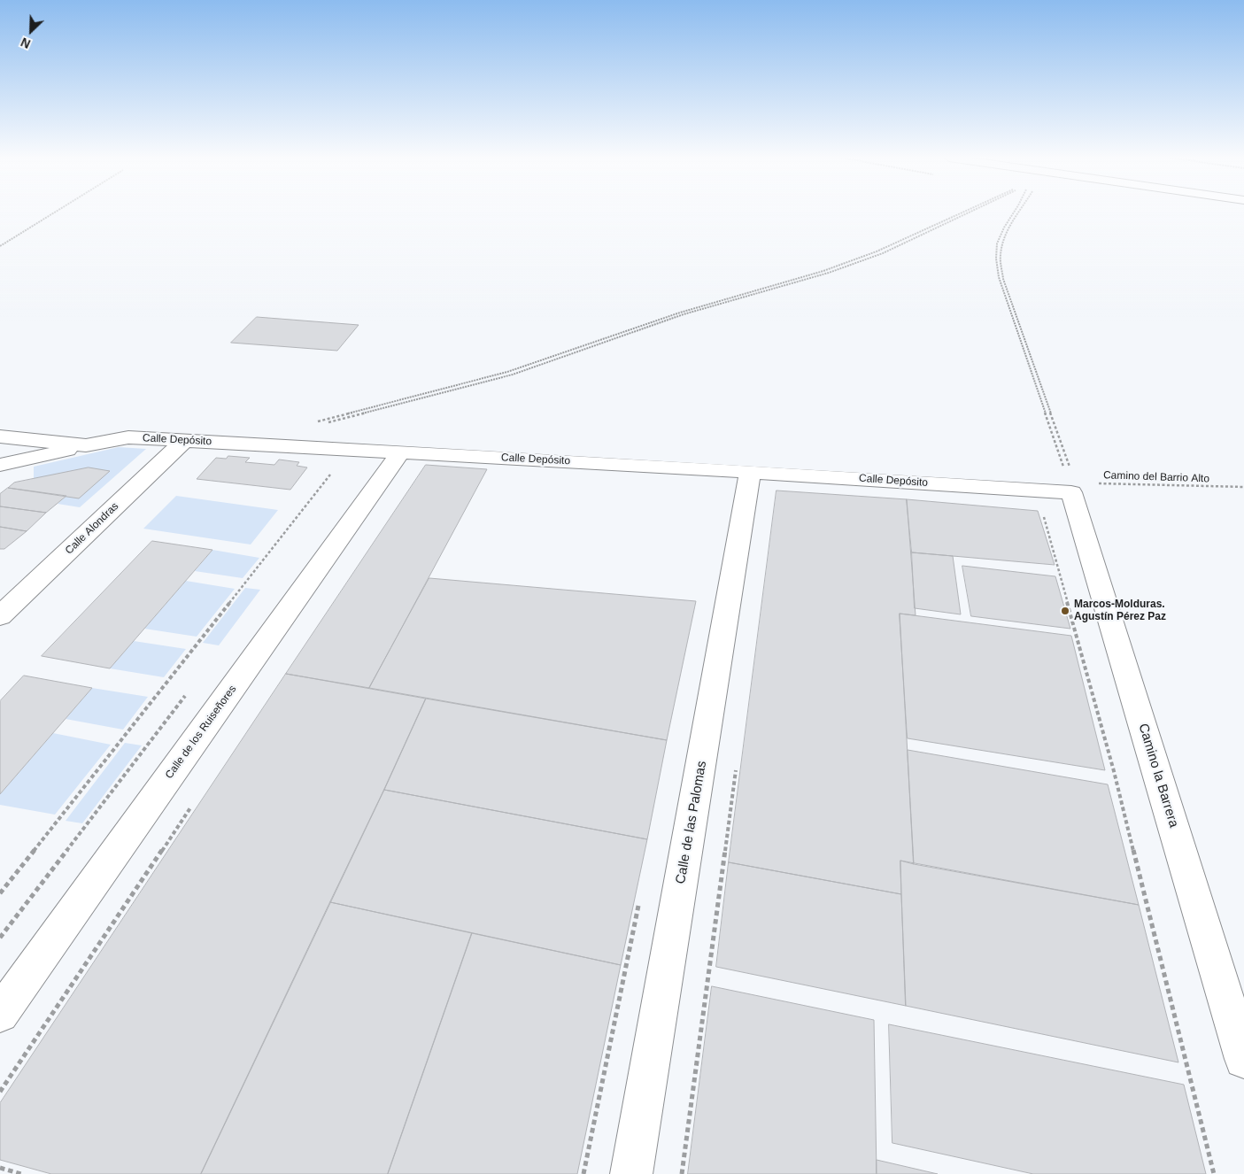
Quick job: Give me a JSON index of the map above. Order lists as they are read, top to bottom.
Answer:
{
  "streets": {
    "main road": [
      "Calle Depósito",
      "Calle Alondras",
      "Calle de los Ruiseñores",
      "Camino la Barrera",
      "Calle de las Palomas"
    ],
    "path": ["Camino del Barrio Alto"]
  },
  "crossings": [
    ["Calle Depósito", "Camino del Barrio Alto"],
    ["Calle Depósito", "Calle Alondras"],
    ["Calle Depósito", "Calle de los Ruiseñores"],
    ["Calle Depósito", "Camino la Barrera"],
    ["Calle Depósito", "Calle de las Palomas"],
    ["Camino del Barrio Alto", "Camino la Barrera"]
  ],
  "places": ["Marcos-Molduras. Agustín Pérez Paz"],
  "north": "bottom left"
}
